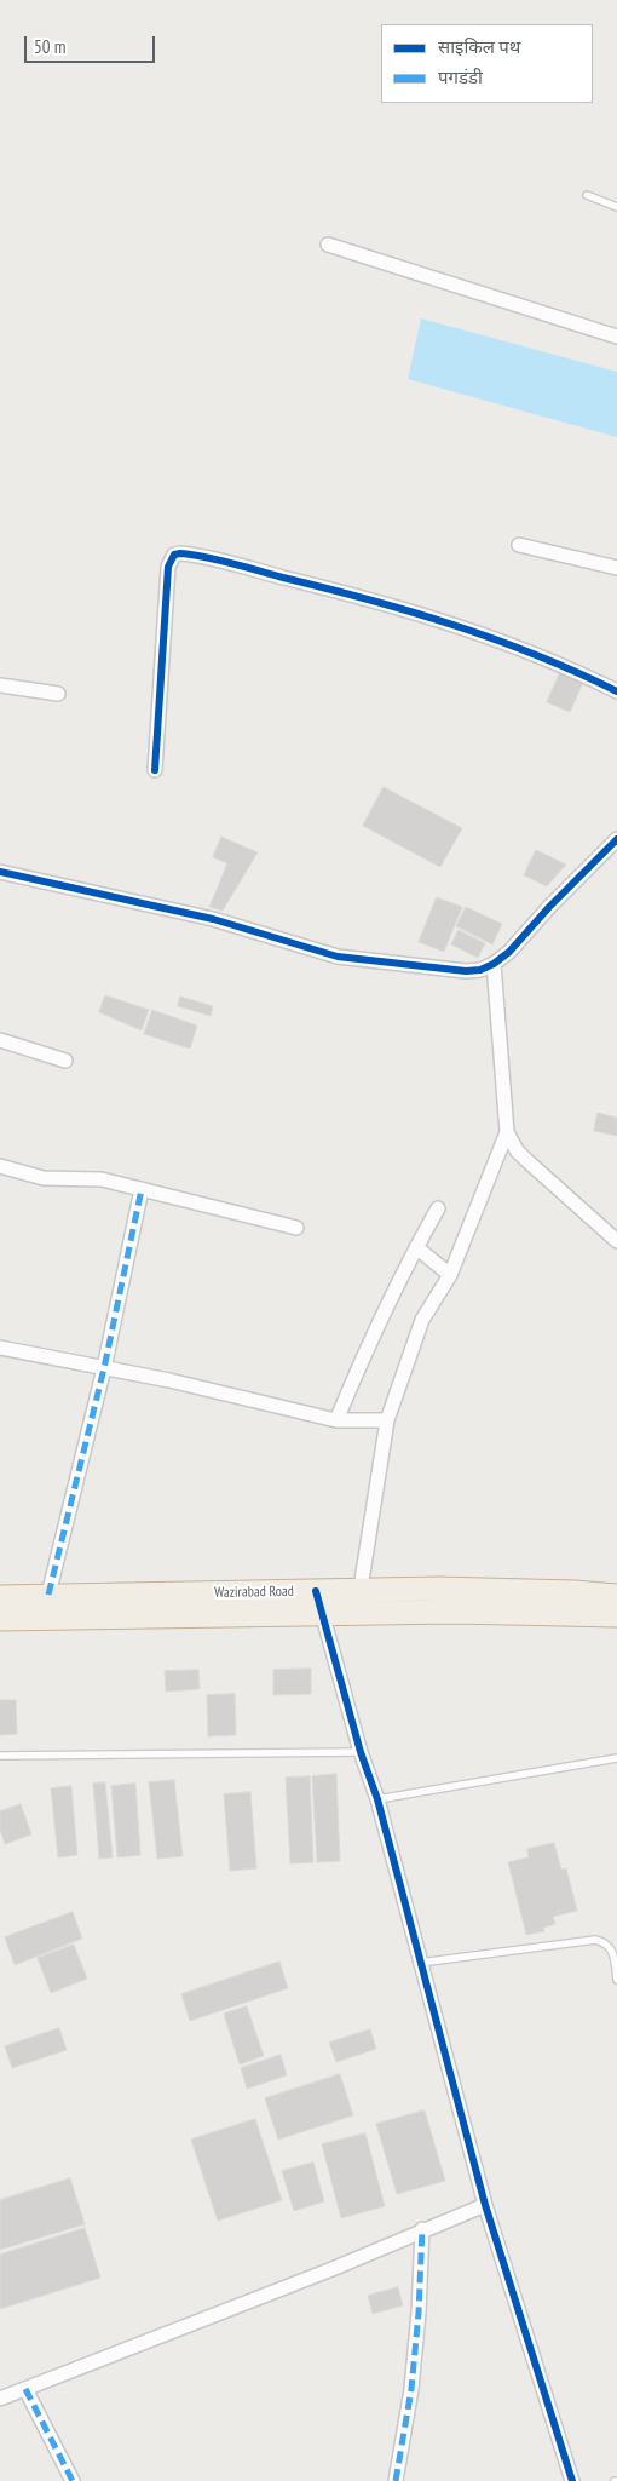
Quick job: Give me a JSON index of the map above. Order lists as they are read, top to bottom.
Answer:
{
  "streets": {
    "highway": ["Wazirabad Road"]
  },
  "legend": ["साइकिल पथ", "पगडंडी"],
  "scale_bar": "50 m"
}
